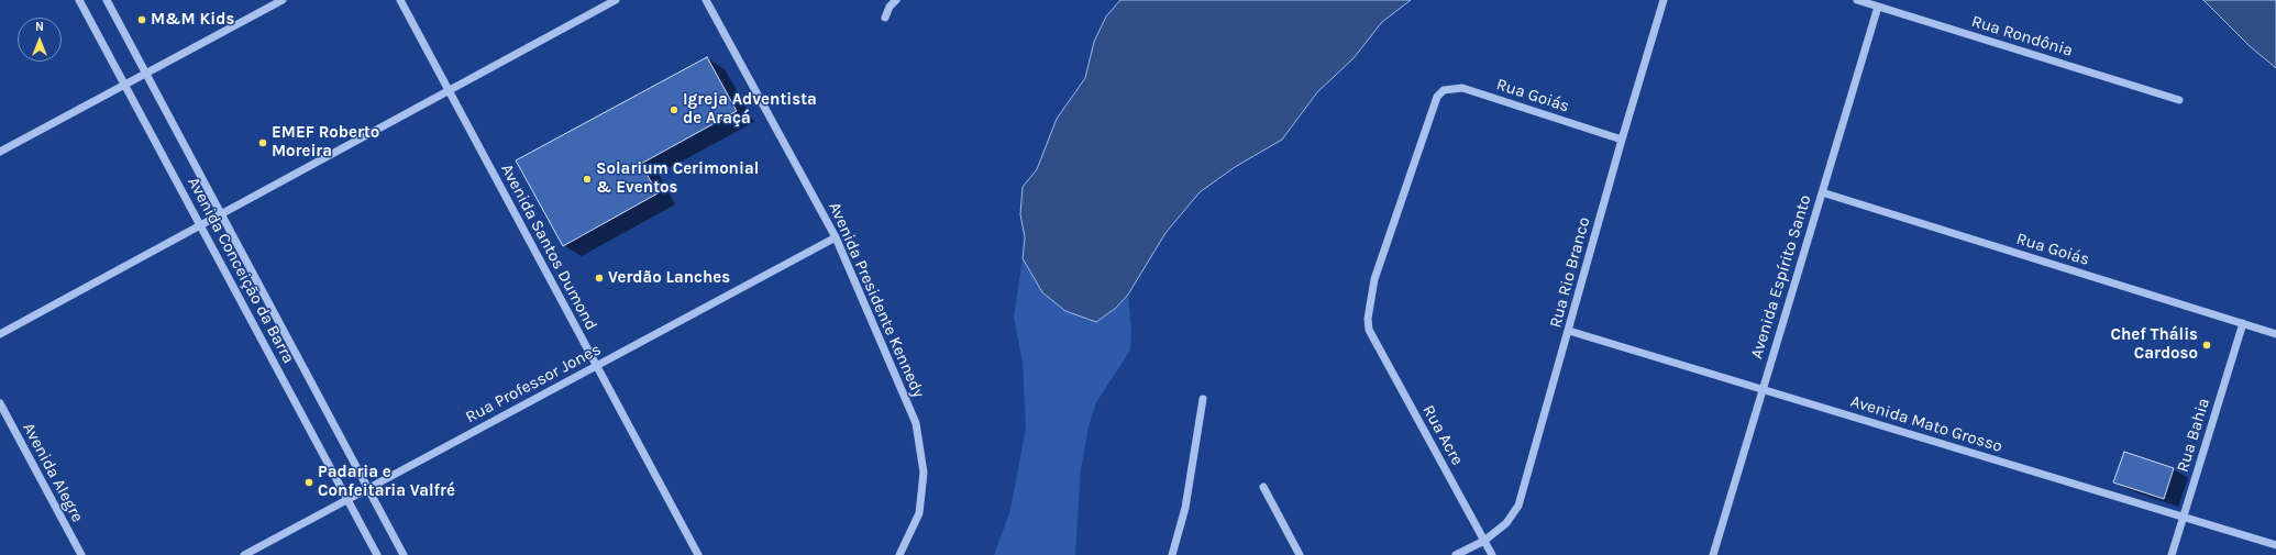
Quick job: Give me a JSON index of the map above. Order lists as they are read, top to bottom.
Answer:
{
  "streets": {
    "street": [
      "Rua Rondônia",
      "Rua Goiás",
      "Avenida Santos Dumond",
      "Avenida Conceição da Barra",
      "Rua Rio Branco",
      "Avenida Espírito Santo",
      "Avenida Presidente Kennedy",
      "Rua Professor Jones",
      "Avenida Mato Grosso",
      "Rua Acre",
      "Rua Bahia",
      "Avenida Alegre"
    ]
  },
  "crossings": [
    ["Rua Rondônia", "Avenida Espírito Santo"],
    ["Rua Goiás", "Rua Rio Branco"],
    ["Rua Goiás", "Avenida Espírito Santo"],
    ["Rua Goiás", "Rua Acre"],
    ["Rua Goiás", "Rua Bahia"],
    ["Avenida Santos Dumond", "Rua Professor Jones"],
    ["Avenida Conceição da Barra", "Rua Professor Jones"],
    ["Rua Rio Branco", "Avenida Mato Grosso"],
    ["Rua Rio Branco", "Rua Acre"],
    ["Avenida Espírito Santo", "Avenida Mato Grosso"],
    ["Avenida Presidente Kennedy", "Rua Professor Jones"],
    ["Avenida Mato Grosso", "Rua Bahia"]
  ],
  "places": [
    "M&M Kids",
    "Igreja Adventista de Araçá",
    "EMEF Roberto Moreira",
    "Solarium Cerimonial & Eventos",
    "Verdão Lanches",
    "Chef Thális Cardoso",
    "Padaria e Confeitaria Valfré"
  ],
  "north": "top"
}
